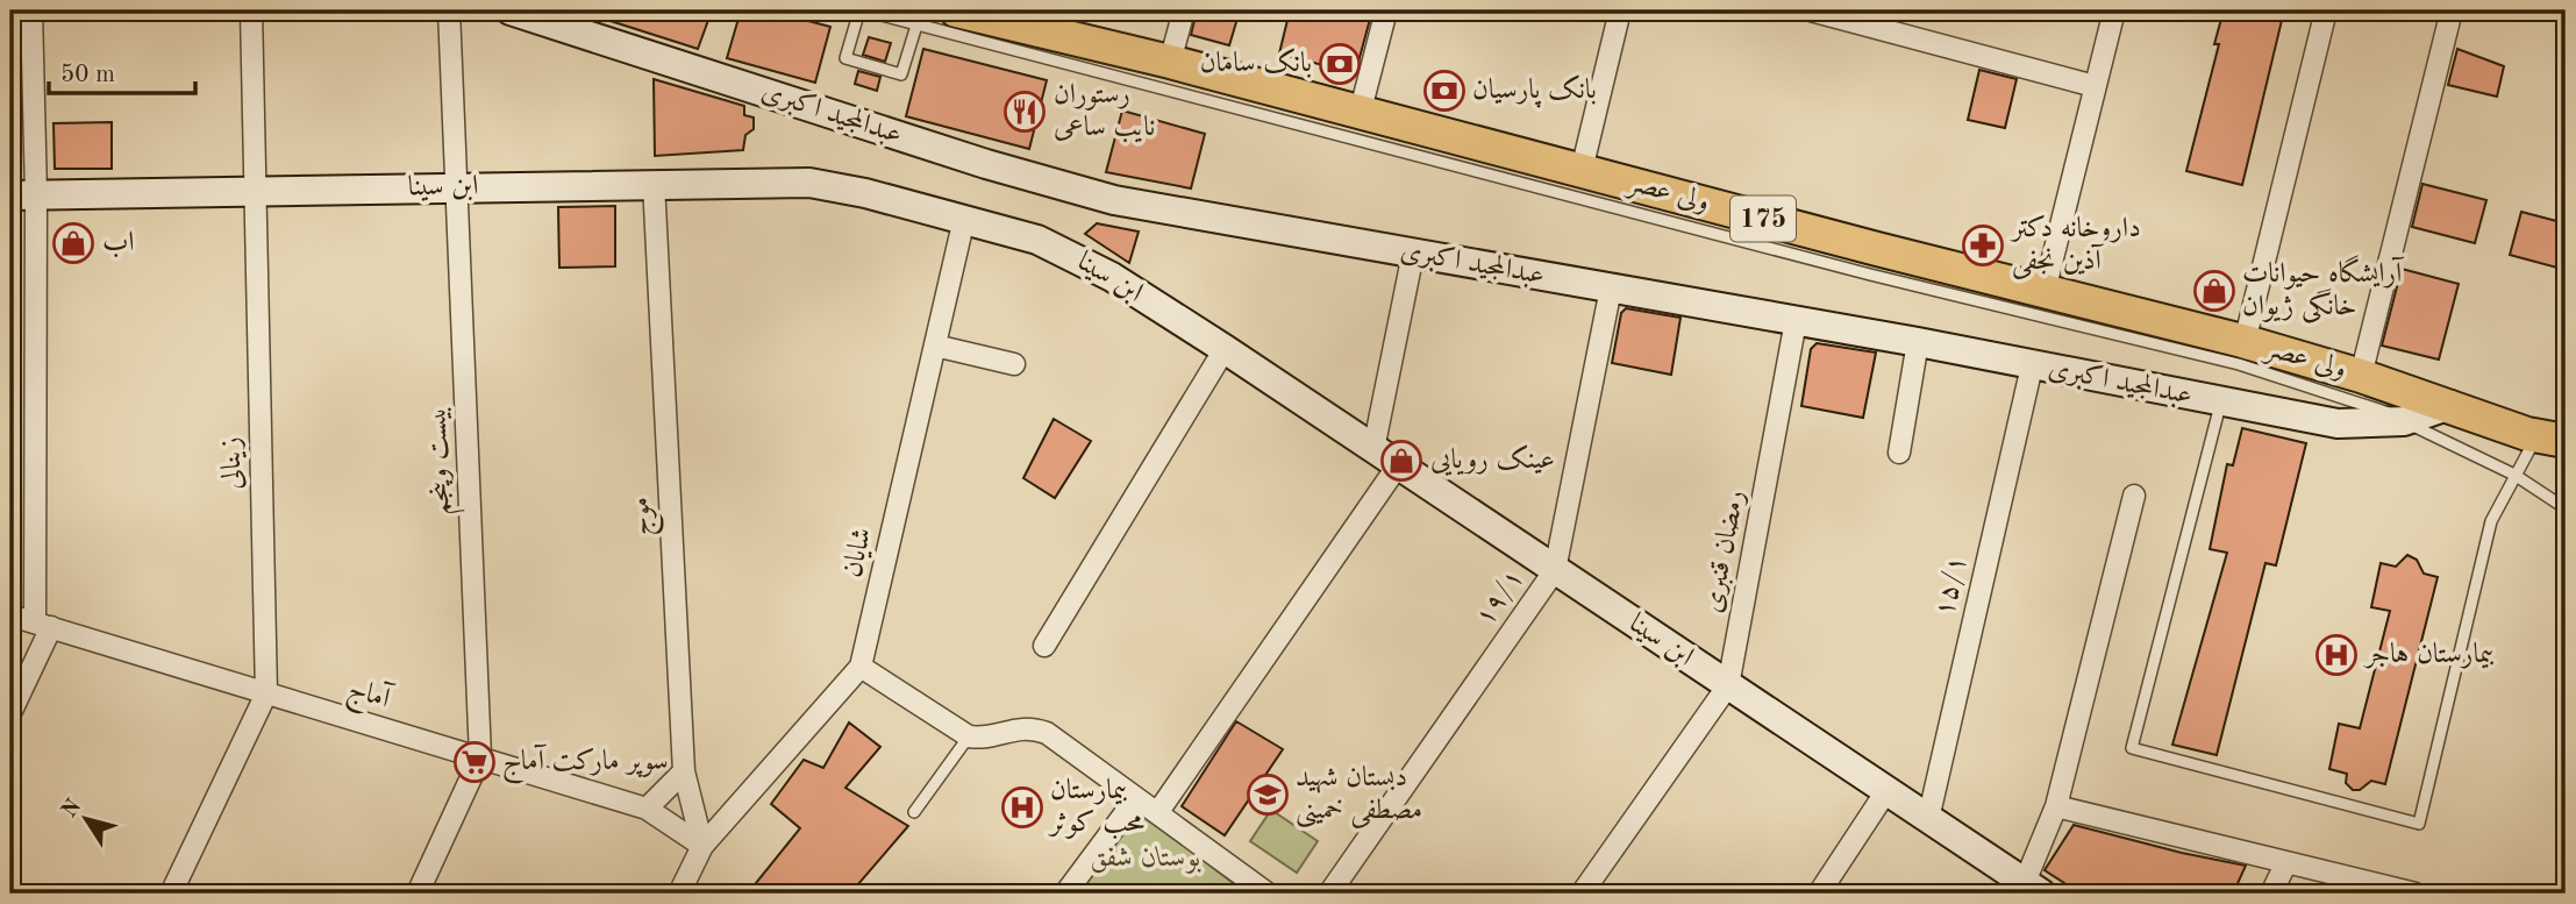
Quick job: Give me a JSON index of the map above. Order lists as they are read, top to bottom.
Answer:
{
  "streets": {
    "main road": ["ولی عصر", "175"],
    "street": [
      "عبدالمجید اکبری",
      "ابن سینا",
      "بیست وپنجم",
      "زینالی",
      "موج",
      "رمضان قنبری",
      "شایان",
      "۱۵/۱",
      "۱۹/۱",
      "آماج"
    ]
  },
  "crossings": [
    ["عبدالمجید اکبری", "ولی عصر"],
    ["عبدالمجید اکبری", "رمضان قنبری"],
    ["عبدالمجید اکبری", "۱۵/۱"],
    ["عبدالمجید اکبری", "۱۹/۱"],
    ["ابن سینا", "بیست وپنجم"],
    ["ابن سینا", "زینالی"],
    ["ابن سینا", "موج"],
    ["ابن سینا", "رمضان قنبری"],
    ["ابن سینا", "شایان"],
    ["ابن سینا", "۱۵/۱"],
    ["ابن سینا", "۱۹/۱"],
    ["بیست وپنجم", "آماج"],
    ["زینالی", "آماج"],
    ["موج", "شایان"],
    ["موج", "آماج"],
    ["شایان", "آماج"]
  ],
  "parks": ["بوستان شفق"],
  "places": {
    "bank": ["بانک سامان", "بانک پارسیان"],
    "restaurant": ["رستوران نایب ساعی"],
    "shop": ["اب", "آرایشگاه حیوانات خانگی ژیوان", "عینک رویایی"],
    "pharmacy": ["داروخانه دکتر آذین نجفی"],
    "hospital": ["بیمارستان هاجر", "بیمارستان محب کوثر"],
    "supermarket": ["سوپر مارکت آماج"],
    "school or university": ["دبستان شهید مصطفی خمینی"]
  },
  "scale_bar": "50 m",
  "north": "top left"
}
